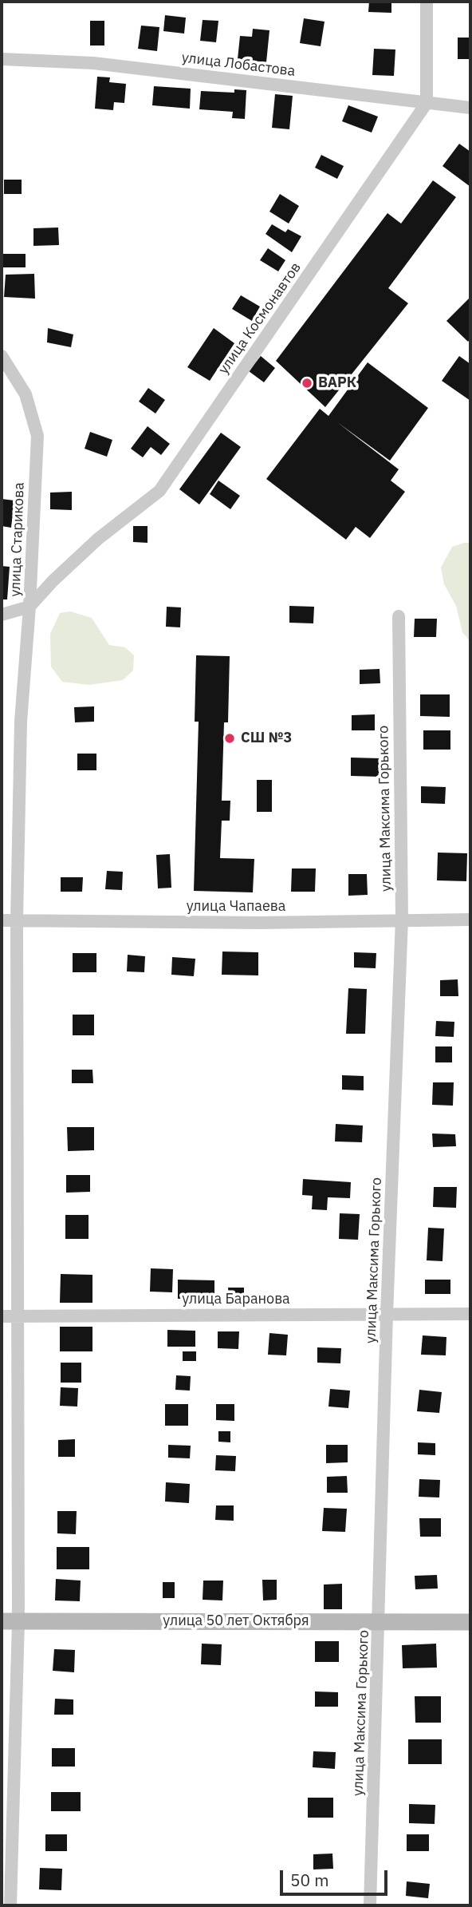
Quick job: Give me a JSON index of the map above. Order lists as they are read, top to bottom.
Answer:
{
  "streets": {
    "main road": ["улица 50 лет Октября"],
    "street": [
      "улица Лобастова",
      "улица Космонавтов",
      "улица Старикова",
      "улица Максима Горького",
      "улица Чапаева",
      "улица Баранова"
    ]
  },
  "crossings": [
    ["улица Лобастова", "улица Космонавтов"],
    ["улица Космонавтов", "улица Старикова"],
    ["улица Старикова", "улица Чапаева"],
    ["улица Старикова", "улица Баранова"],
    ["улица Старикова", "улица 50 лет Октября"],
    ["улица Максима Горького", "улица Чапаева"],
    ["улица Максима Горького", "улица Баранова"],
    ["улица Максима Горького", "улица 50 лет Октября"]
  ],
  "places": ["ВАРК", "СШ №3"],
  "scale_bar": "50 m"
}
